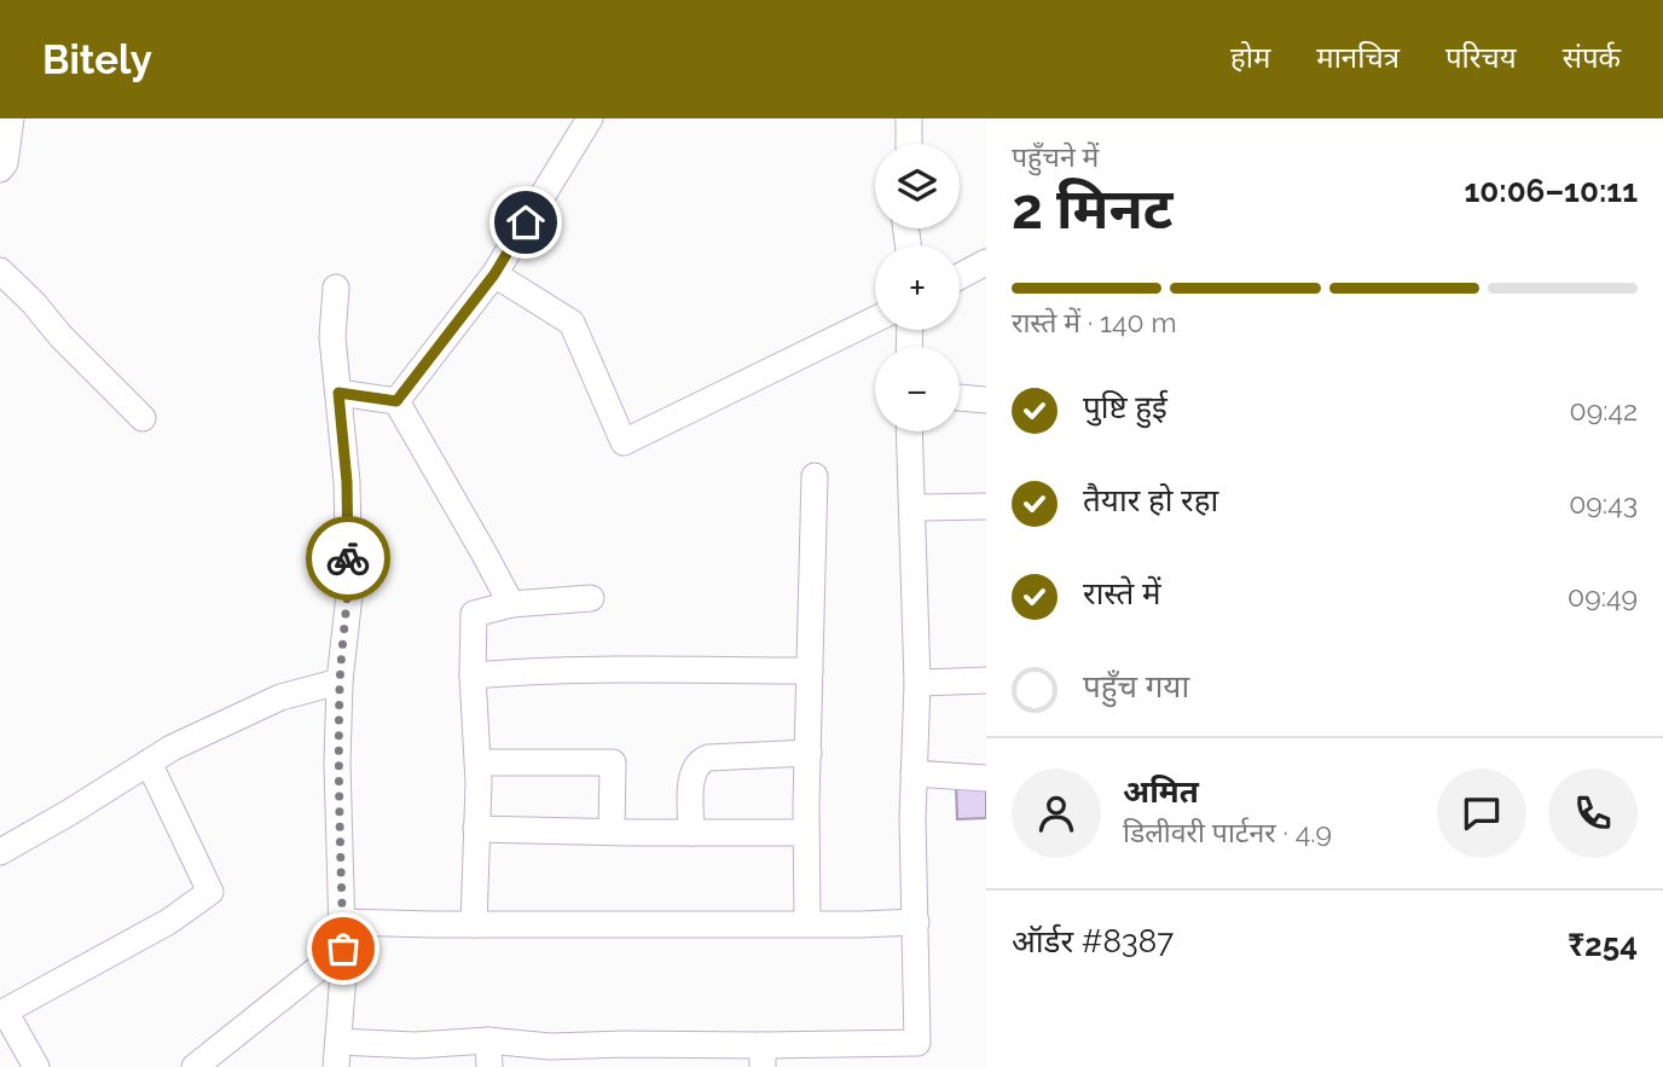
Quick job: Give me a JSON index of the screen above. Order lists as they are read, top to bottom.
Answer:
{
  "page": {
    "header": "Bitely",
    "nav": [
      "होम",
      "मानचित्र",
      "परिचय",
      "संपर्क"
    ],
    "heading": ["2 मिनट", "पहुँचने में", "10:06–10:11"],
    "panel": [
      "अमित",
      "डिलीवरी पार्टनर · 4.9",
      "ऑर्डर #8387",
      "₹254"
    ],
    "map_buttons": ["+", "−"],
    "bar": "रास्ते में · 140 m",
    "list": [
      ["पुष्टि हुई", "09:42"],
      ["तैयार हो रहा", "09:43"],
      ["रास्ते में", "09:49"],
      "पहुँच गया"
    ]
  }
}
